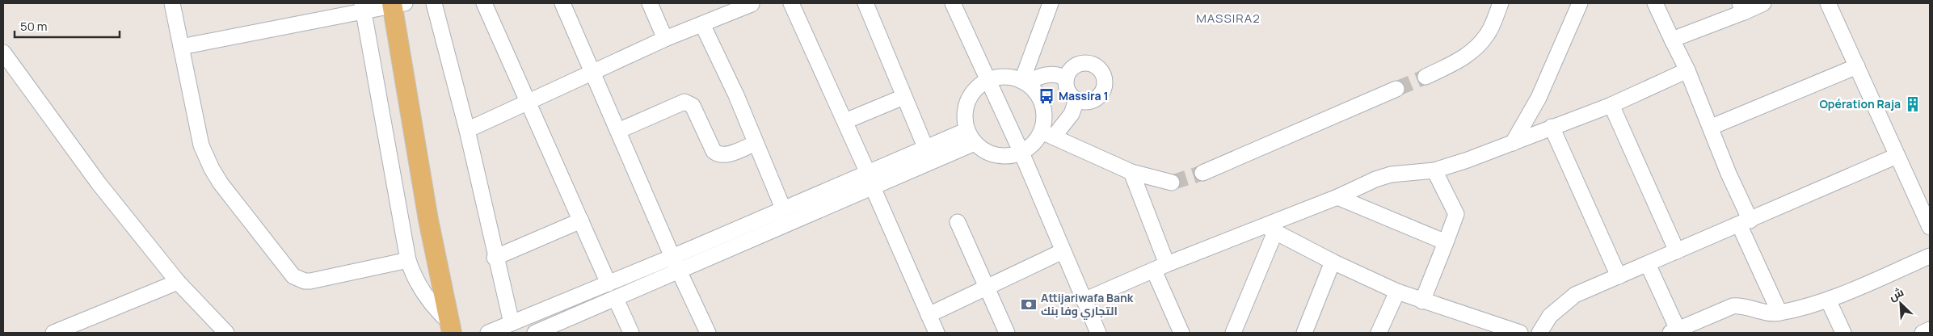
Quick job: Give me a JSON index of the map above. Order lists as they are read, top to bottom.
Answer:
{
  "districts": ["MASSIRA2"],
  "places": {
    "bus stop": ["Massira 1"],
    "building": ["Opération Raja"],
    "bank": ["Attijariwafa Bank التجاري وفا بنك"]
  },
  "scale_bar": "50 m",
  "north": "top left"
}
